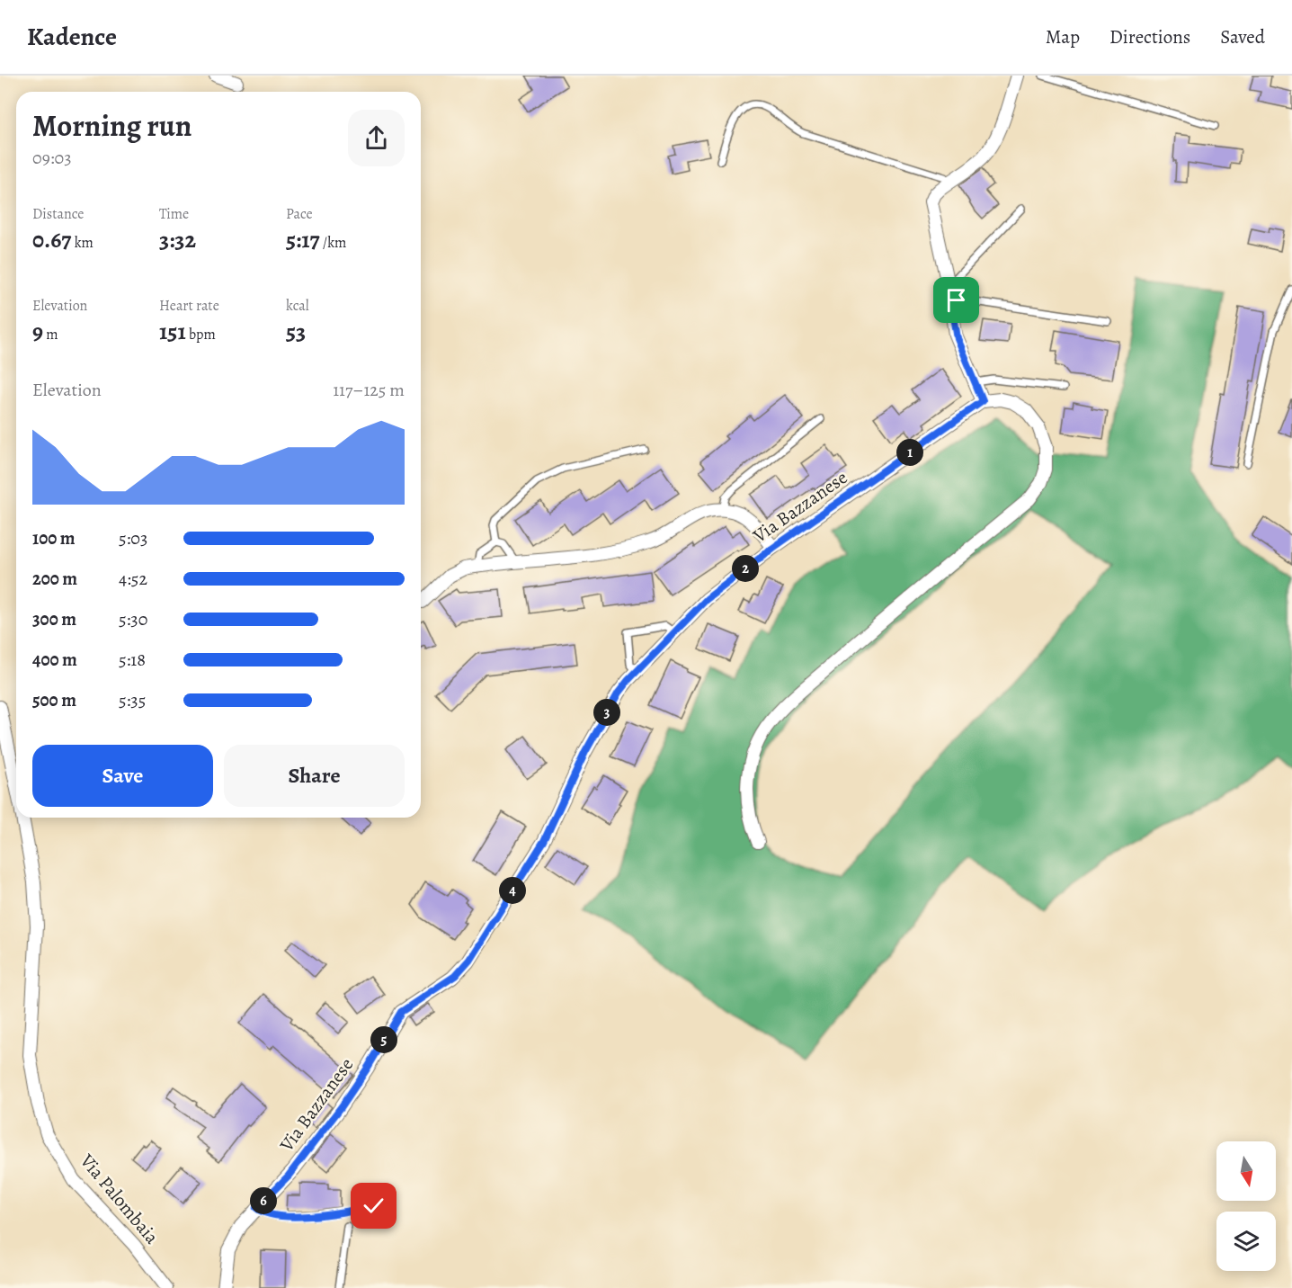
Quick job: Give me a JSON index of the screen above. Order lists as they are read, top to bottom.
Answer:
{
  "streets": {
    "street": ["Via Bazzanese", "Via Palombaia"]
  },
  "north": "bottom",
  "page": {
    "header": "Kadence",
    "nav": ["Map", "Directions", "Saved"],
    "heading": ["Morning run", "09:03"],
    "stats": [
      ["Distance", "0.67 km"],
      ["Time", "3:32"],
      ["Pace", "5:17 /km"],
      ["Elevation", "9 m"],
      ["Heart rate", "151 bpm"],
      ["kcal", "53"]
    ],
    "chart": ["Elevation", "117–125 m"],
    "pins": [
      "1",
      "2",
      "3",
      "4",
      "5",
      "6"
    ],
    "list": [
      {
        "name": "100 m",
        "note": "5:03"
      },
      {
        "name": "200 m",
        "note": "4:52"
      },
      {
        "name": "300 m",
        "note": "5:30"
      },
      {
        "name": "400 m",
        "note": "5:18"
      },
      {
        "name": "500 m",
        "note": "5:35"
      }
    ],
    "buttons": ["Save", "Share"]
  }
}
